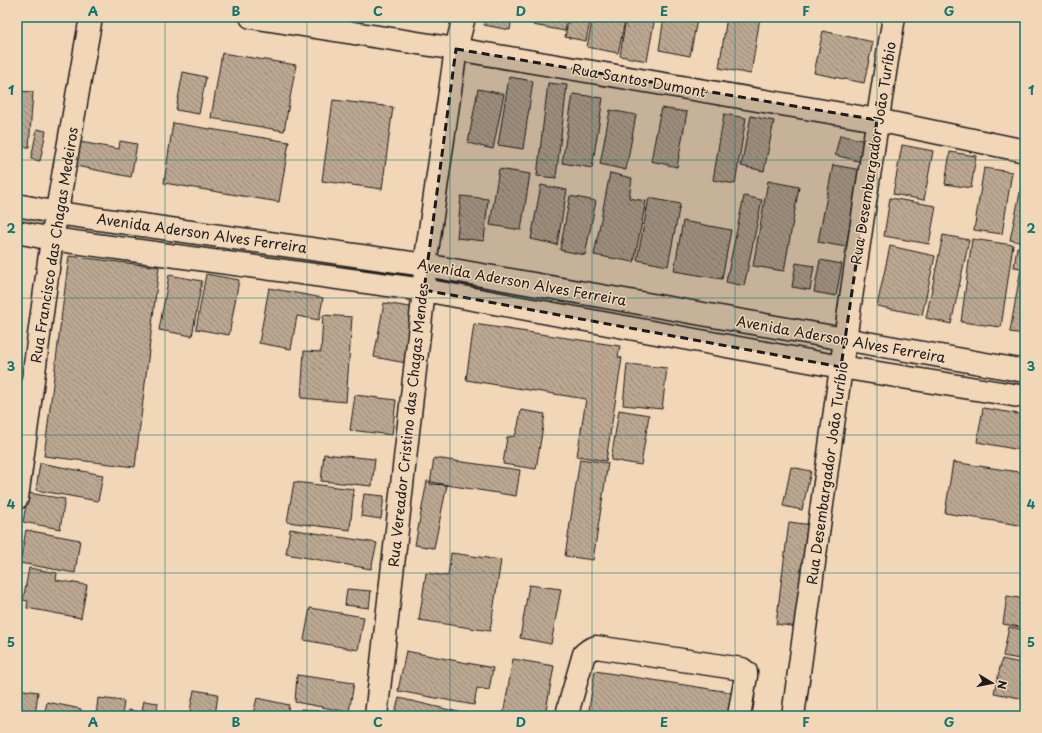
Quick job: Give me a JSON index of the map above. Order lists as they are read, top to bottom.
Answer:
{
  "streets": {
    "street": [
      "Rua Santos Dumont",
      "Rua Desembargador João Turíbio",
      "Avenida Aderson Alves Ferreira",
      "Rua Francisco das Chagas Medeiros",
      "Rua Vereador Cristino das Chagas Mendes"
    ]
  },
  "crossings": [
    ["Rua Santos Dumont", "Rua Desembargador João Turíbio"],
    ["Rua Santos Dumont", "Rua Vereador Cristino das Chagas Mendes"],
    ["Rua Desembargador João Turíbio", "Avenida Aderson Alves Ferreira"],
    ["Avenida Aderson Alves Ferreira", "Rua Francisco das Chagas Medeiros"],
    ["Avenida Aderson Alves Ferreira", "Rua Vereador Cristino das Chagas Mendes"]
  ],
  "north": "right",
  "grid": {
    "columns": [
      "A",
      "B",
      "C",
      "D",
      "E",
      "F",
      "G"
    ],
    "rows": [
      "1",
      "2",
      "3",
      "4",
      "5"
    ]
  }
}
